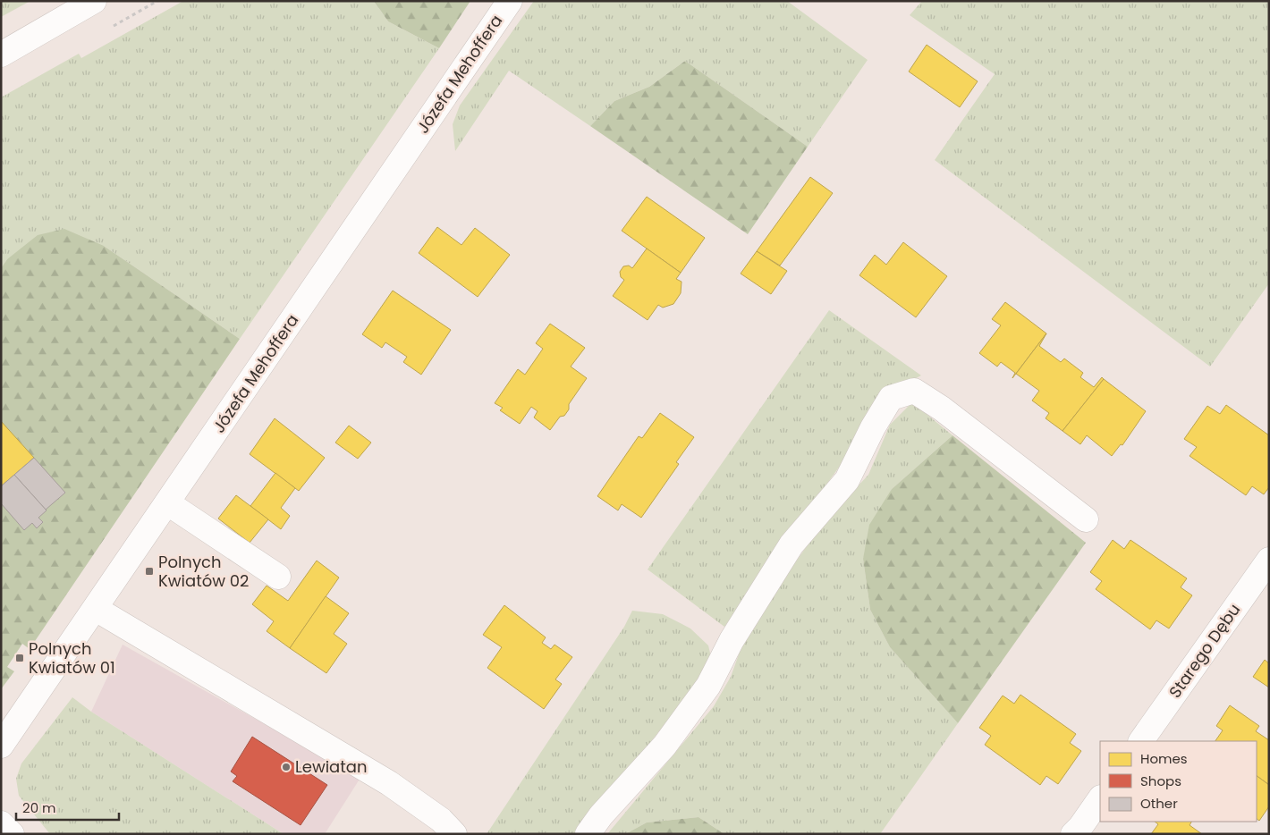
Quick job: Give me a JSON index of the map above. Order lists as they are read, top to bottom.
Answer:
{
  "streets": {
    "street": ["Józefa Mehoffera", "Starego Dębu"]
  },
  "places": {
    "transit": ["Polnych Kwiatów 02", "Polnych Kwiatów 01"],
    "other": ["Lewiatan"]
  },
  "legend": ["Homes", "Shops", "Other"],
  "scale_bar": "20 m"
}
